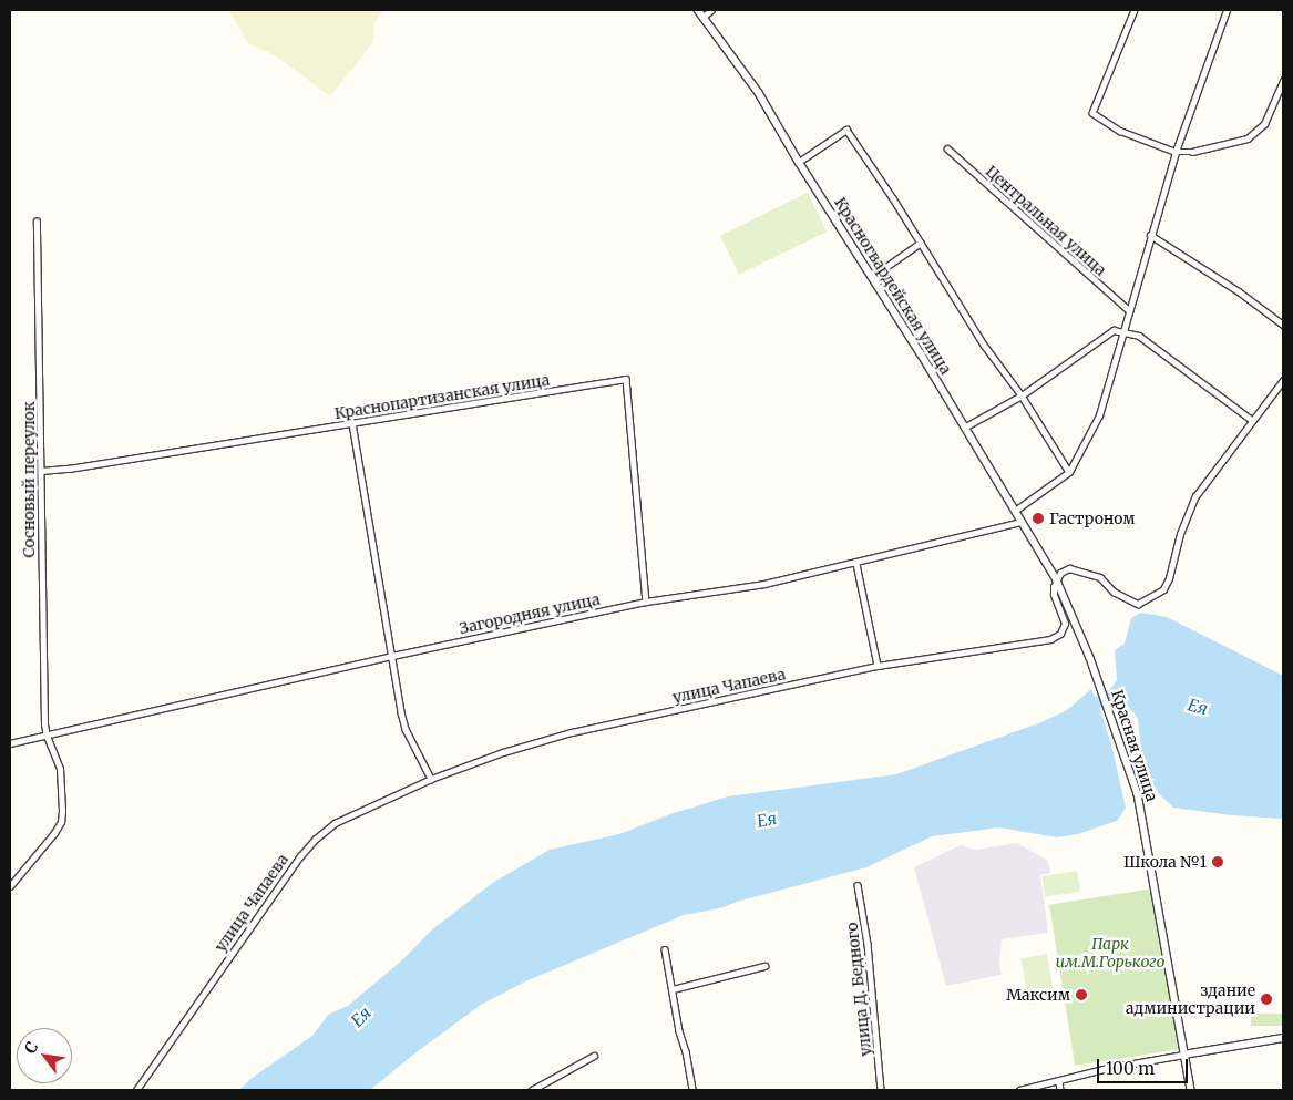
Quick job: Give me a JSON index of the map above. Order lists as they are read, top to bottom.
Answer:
{
  "streets": {
    "street": [
      "Центральная улица",
      "Красногвардейская улица",
      "Краснопартизанская улица",
      "Сосновый переулок",
      "Загородняя улица",
      "улица Чапаева",
      "Красная улица",
      "улица Д. Бедного"
    ]
  },
  "crossings": [
    ["Красногвардейская улица", "Загородняя улица"],
    ["Красногвардейская улица", "улица Чапаева"],
    ["Красногвардейская улица", "Красная улица"],
    ["Краснопартизанская улица", "Сосновый переулок"],
    ["Краснопартизанская улица", "Загородняя улица"],
    ["Сосновый переулок", "Загородняя улица"],
    ["улица Чапаева", "Красная улица"]
  ],
  "water": ["Ея"],
  "parks": ["Парк им.М.Горького"],
  "places": [
    "Гастроном",
    "Школа №1",
    "Максим",
    "здание администрации"
  ],
  "scale_bar": "100 m",
  "north": "top left"
}
